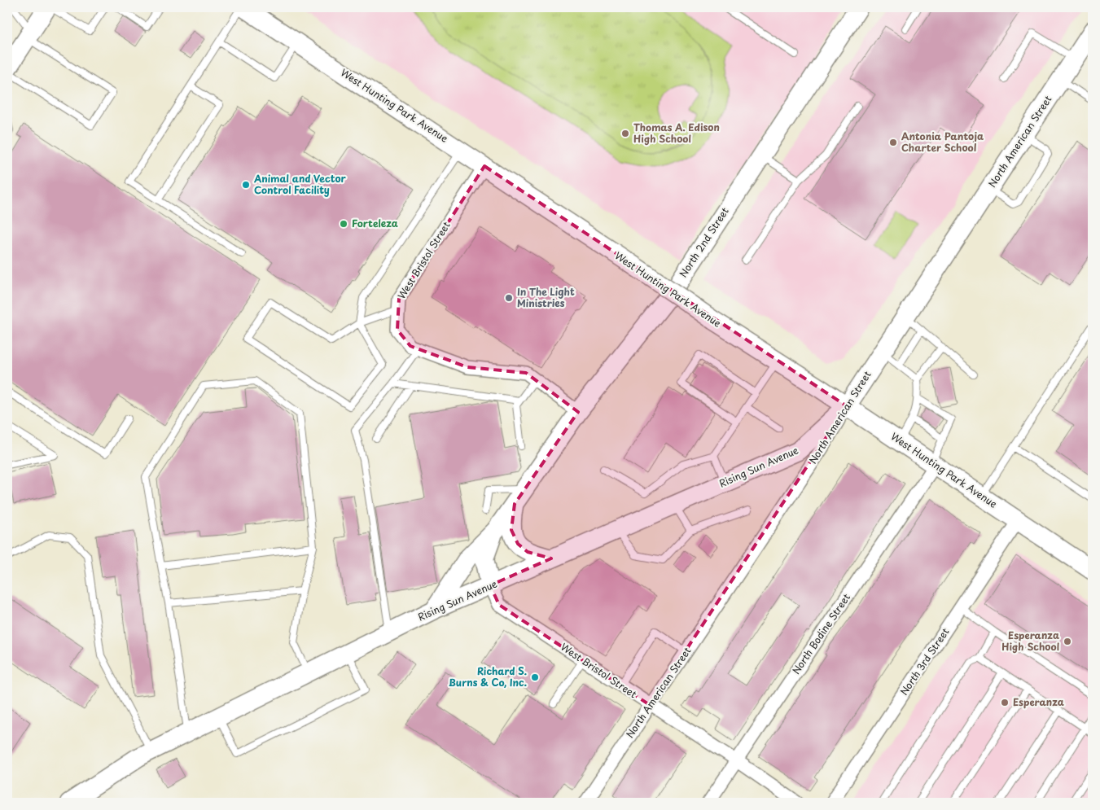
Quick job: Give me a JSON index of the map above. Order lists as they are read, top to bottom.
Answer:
{
  "streets": {
    "street": [
      "West Hunting Park Avenue",
      "North American Street",
      "North 2nd Street",
      "West Bristol Street",
      "Rising Sun Avenue",
      "North Bodine Street",
      "North 3rd Street"
    ]
  },
  "crossings": [
    ["West Hunting Park Avenue", "North American Street"],
    ["West Hunting Park Avenue", "West Bristol Street"],
    ["West Hunting Park Avenue", "Rising Sun Avenue"],
    ["West Hunting Park Avenue", "North Bodine Street"],
    ["West Hunting Park Avenue", "North 3rd Street"],
    ["North American Street", "West Bristol Street"],
    ["North American Street", "Rising Sun Avenue"],
    ["North 2nd Street", "West Bristol Street"],
    ["North 2nd Street", "Rising Sun Avenue"],
    ["West Bristol Street", "Rising Sun Avenue"],
    ["West Bristol Street", "North Bodine Street"]
  ],
  "places": [
    "Thomas A. Edison High School",
    "Antonia Pantoja Charter School",
    "Animal and Vector Control Facility",
    "Forteleza",
    "In The Light Ministries",
    "Esperanza High School",
    "Richard S. Burns & Co, Inc.",
    "Esperanza"
  ]
}
